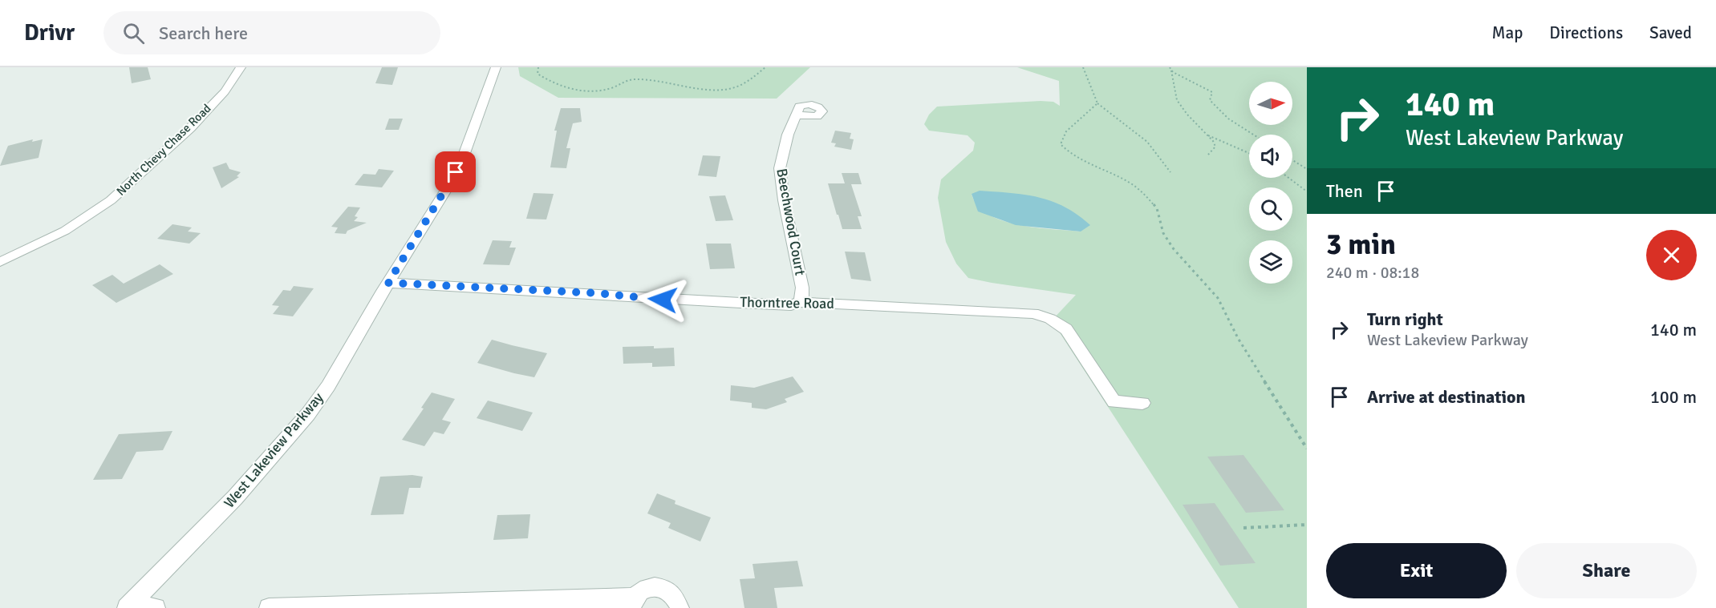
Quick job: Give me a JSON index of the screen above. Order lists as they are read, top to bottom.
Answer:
{
  "streets": {
    "street": [
      "North Chevy Chase Road",
      "Beechwood Court",
      "Thorntree Road",
      "West Lakeview Parkway"
    ]
  },
  "crossings": [
    ["Beechwood Court", "Thorntree Road"],
    ["Thorntree Road", "West Lakeview Parkway"]
  ],
  "north": "right",
  "page": {
    "header": "Drivr",
    "search": "Search here",
    "nav": ["Map", "Directions", "Saved"],
    "turn": ["140 m", "West Lakeview Parkway"],
    "then": "Then",
    "heading": ["3 min", "240 m · 08:18"],
    "list": [
      {
        "name": "Turn right",
        "note": "West Lakeview Parkway",
        "value": "140 m"
      },
      {
        "name": "Arrive at destination",
        "value": "100 m"
      }
    ],
    "buttons": ["Exit", "Share"]
  }
}
